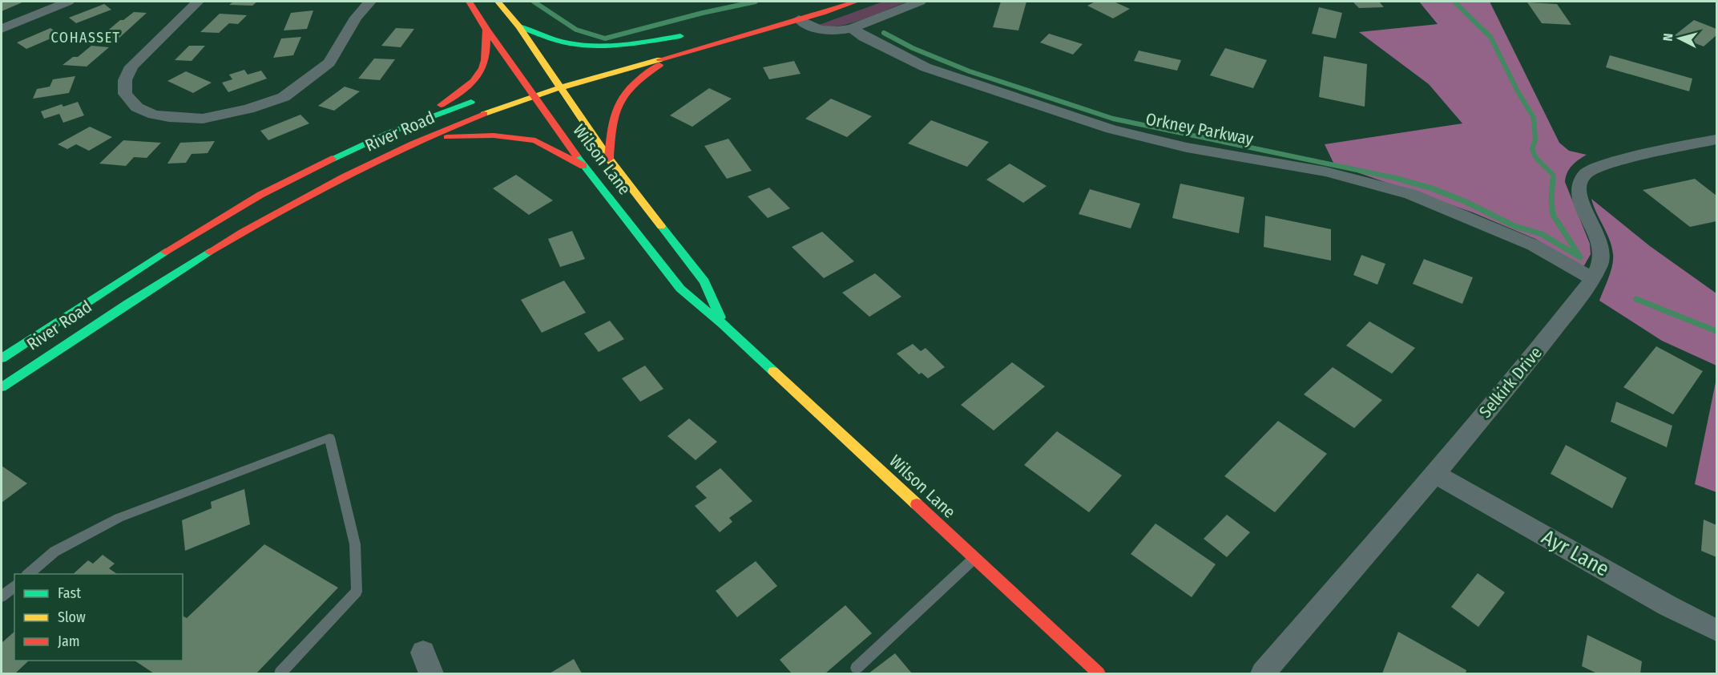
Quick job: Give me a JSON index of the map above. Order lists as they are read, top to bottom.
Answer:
{
  "streets": {
    "main road": ["River Road", "Wilson Lane"],
    "street": ["Orkney Parkway", "Selkirk Drive", "Ayr Lane"]
  },
  "crossings": [
    ["Orkney Parkway", "Selkirk Drive"],
    ["River Road", "Wilson Lane"],
    ["Selkirk Drive", "Ayr Lane"]
  ],
  "districts": ["COHASSET"],
  "legend": ["Fast", "Slow", "Jam"],
  "north": "left"
}
